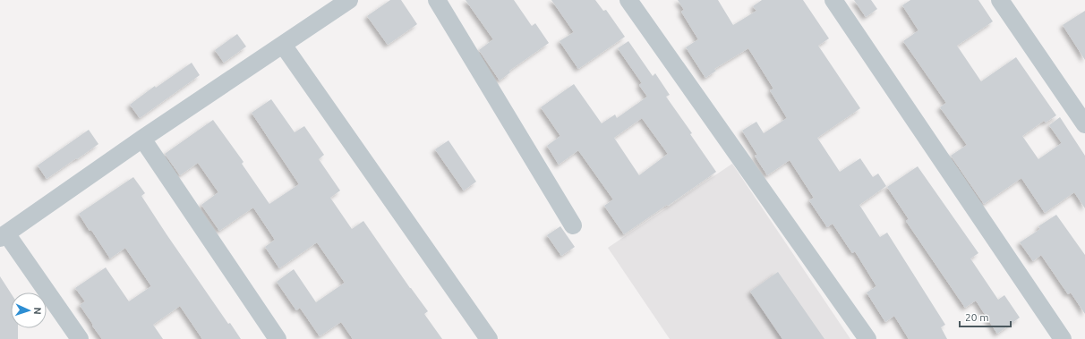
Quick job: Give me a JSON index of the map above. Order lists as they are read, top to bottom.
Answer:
{
  "scale_bar": "20 m",
  "north": "right"
}
